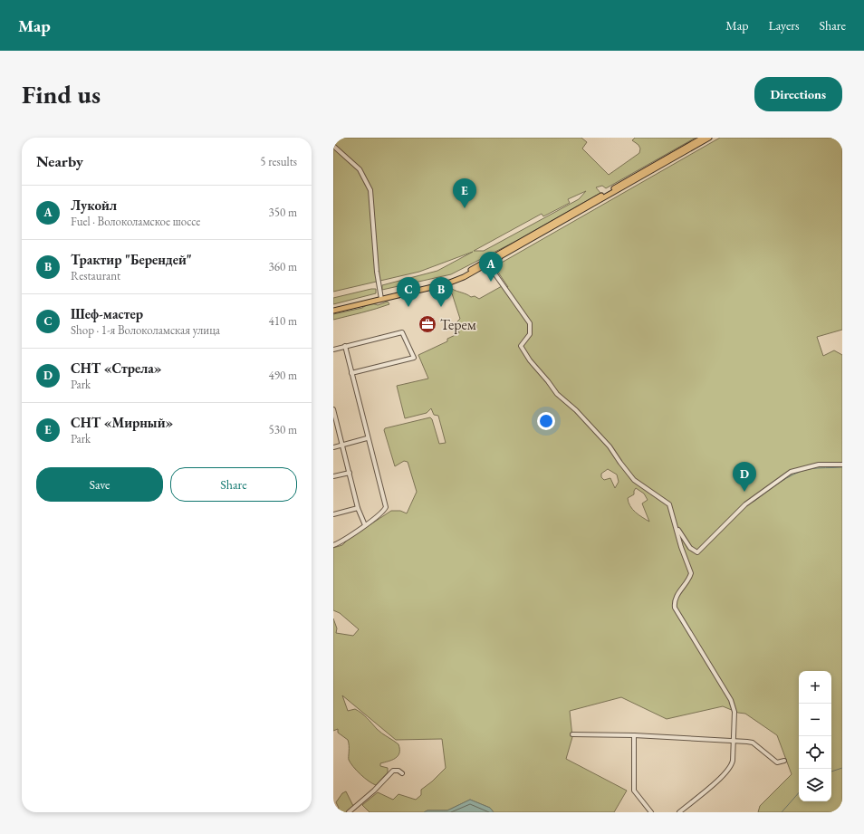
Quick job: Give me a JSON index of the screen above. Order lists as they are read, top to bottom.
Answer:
{
  "places": {
    "office": ["Терем"]
  },
  "page": {
    "header": "Map",
    "nav": ["Map", "Layers", "Share"],
    "buttons": [
      "Directions",
      ["Save", "Share"]
    ],
    "title": "Find us",
    "heading": ["Nearby", "5 results"],
    "pins": [
      "E",
      "A",
      "B",
      "C",
      "D"
    ],
    "list": [
      {
        "mark": "A",
        "name": "Лукойл",
        "note": "Fuel · Волоколамское шоссе",
        "value": "350 m"
      },
      {
        "mark": "B",
        "name": "Трактир \"Берендей\"",
        "note": "Restaurant",
        "value": "360 m"
      },
      {
        "mark": "C",
        "name": "Шеф-мастер",
        "note": "Shop · 1-я Волоколамская улица",
        "value": "410 m"
      },
      {
        "mark": "D",
        "name": "СНТ «Стрела»",
        "note": "Park",
        "value": "490 m"
      },
      {
        "mark": "E",
        "name": "СНТ «Мирный»",
        "note": "Park",
        "value": "530 m"
      }
    ],
    "map_buttons": ["+", "−"]
  }
}
